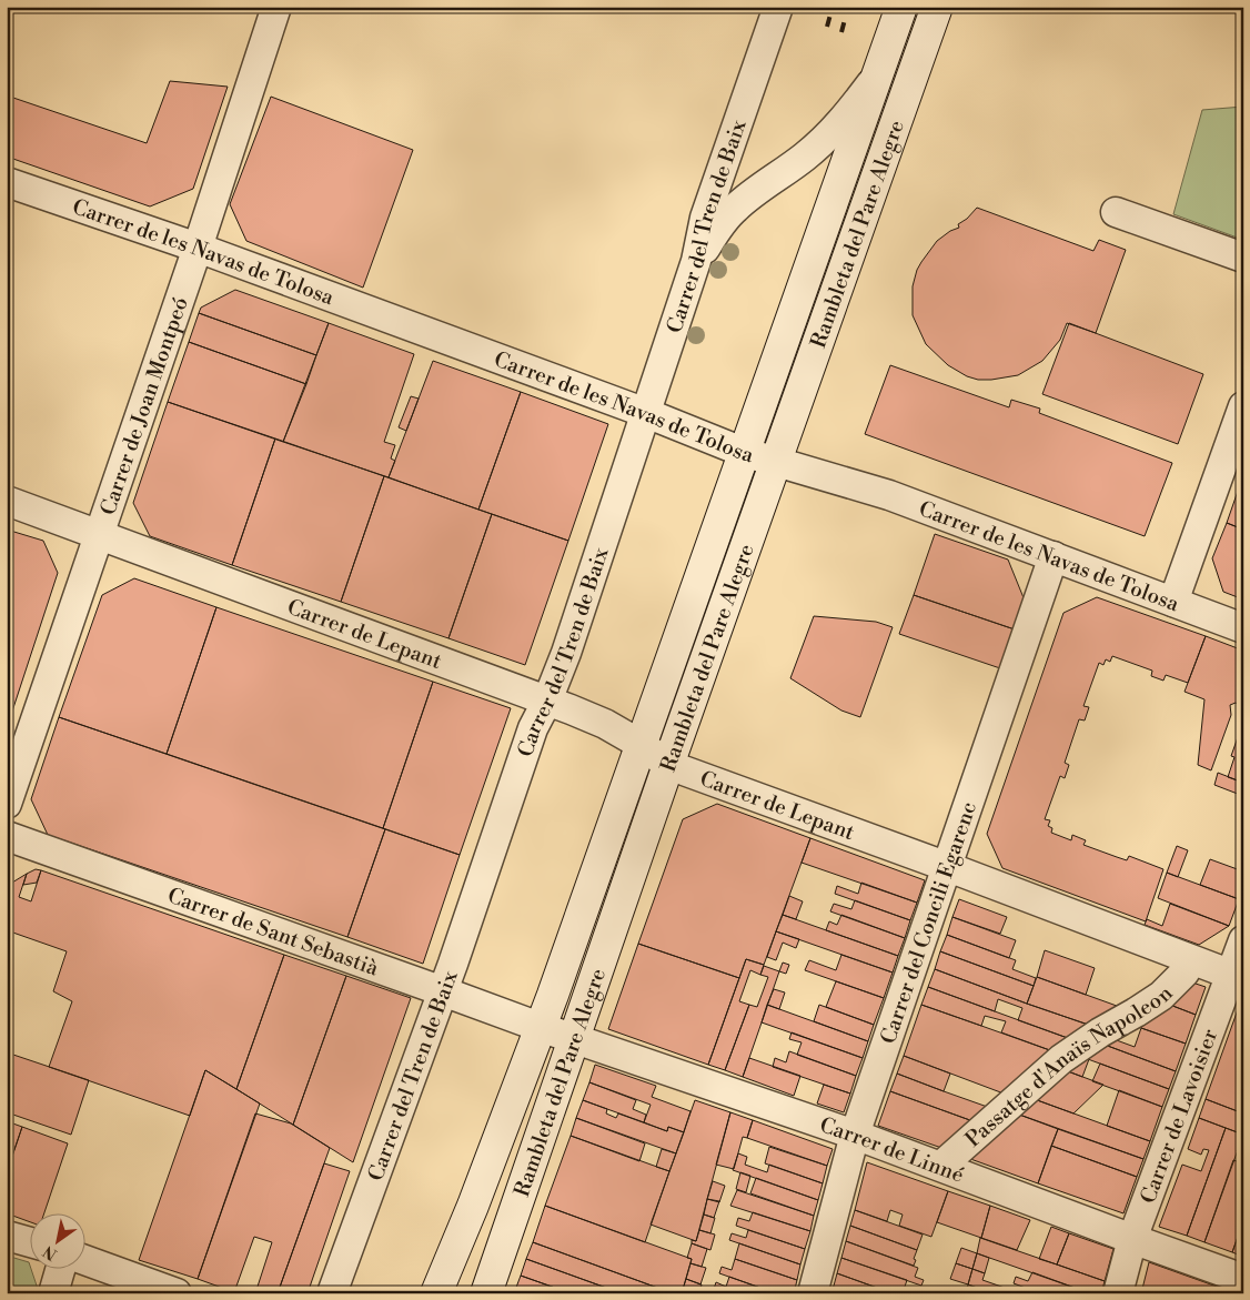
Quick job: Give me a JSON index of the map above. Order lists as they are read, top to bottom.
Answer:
{
  "streets": {
    "main road": ["Rambleta del Pare Alegre"],
    "street": [
      "Carrer del Tren de Baix",
      "Carrer de les Navas de Tolosa",
      "Carrer de Joan Montpeó",
      "Carrer de Lepant",
      "Carrer del Concili Egarenc",
      "Carrer de Sant Sebastià",
      "Passatge d'Anaïs Napoleon",
      "Carrer de Lavoisier",
      "Carrer de Linné"
    ]
  },
  "crossings": [
    ["Carrer del Tren de Baix", "Rambleta del Pare Alegre"],
    ["Carrer del Tren de Baix", "Carrer de les Navas de Tolosa"],
    ["Carrer del Tren de Baix", "Carrer de Lepant"],
    ["Carrer del Tren de Baix", "Carrer de Sant Sebastià"],
    ["Rambleta del Pare Alegre", "Carrer de les Navas de Tolosa"],
    ["Rambleta del Pare Alegre", "Carrer de Lepant"],
    ["Rambleta del Pare Alegre", "Carrer de Sant Sebastià"],
    ["Rambleta del Pare Alegre", "Carrer de Linné"],
    ["Carrer de les Navas de Tolosa", "Carrer de Joan Montpeó"],
    ["Carrer de les Navas de Tolosa", "Carrer del Concili Egarenc"],
    ["Carrer de Joan Montpeó", "Carrer de Lepant"],
    ["Carrer de Lepant", "Carrer del Concili Egarenc"],
    ["Carrer de Lepant", "Passatge d'Anaïs Napoleon"],
    ["Carrer de Lepant", "Carrer de Lavoisier"],
    ["Carrer del Concili Egarenc", "Carrer de Linné"],
    ["Carrer de Sant Sebastià", "Carrer de Linné"],
    ["Passatge d'Anaïs Napoleon", "Carrer de Linné"],
    ["Carrer de Lavoisier", "Carrer de Linné"]
  ],
  "north": "bottom left"
}
